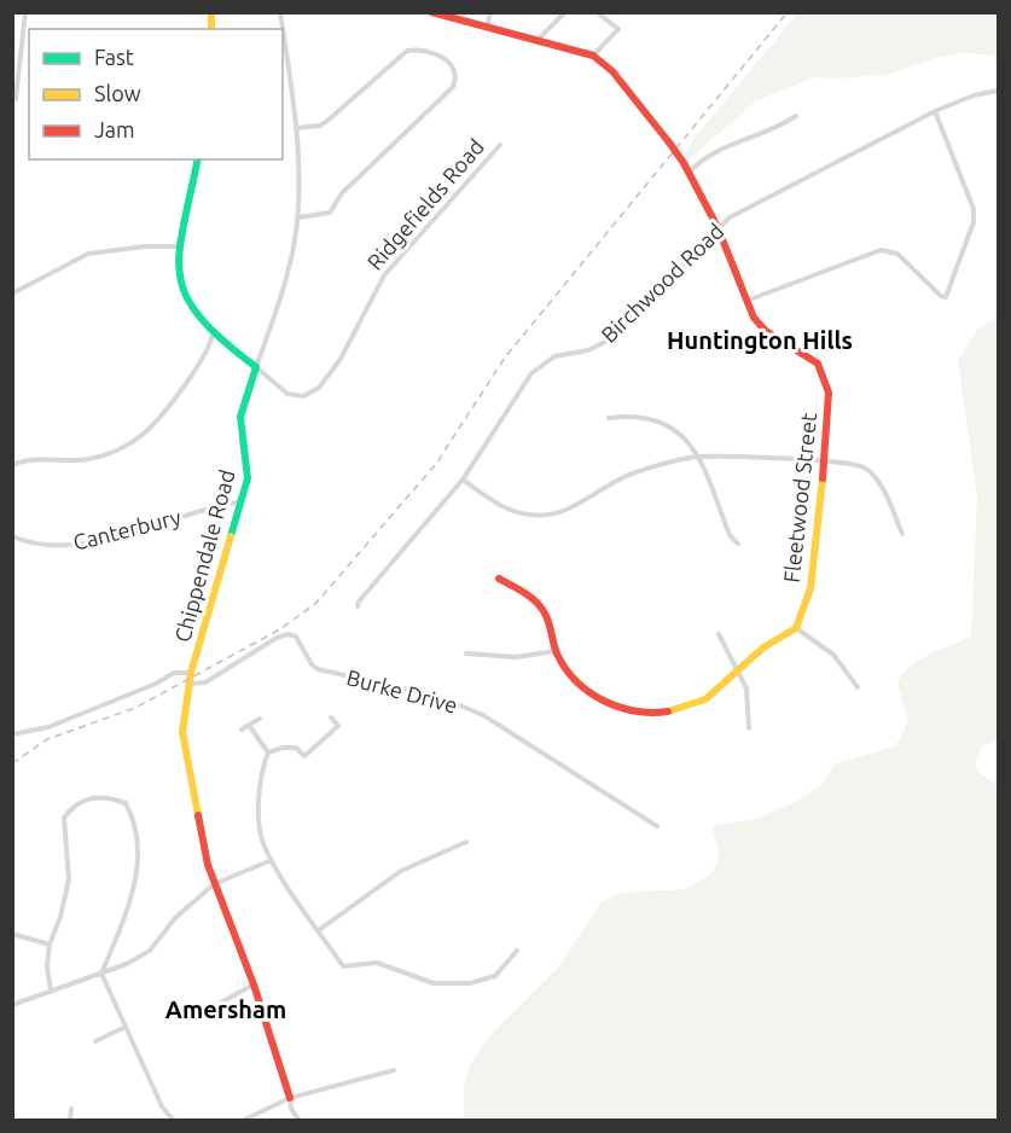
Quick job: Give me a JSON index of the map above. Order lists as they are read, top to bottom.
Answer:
{
  "streets": {
    "street": [
      "Ridgefields Road",
      "Birchwood Road",
      "Fleetwood Street",
      "Canterbury",
      "Chippendale Road",
      "Burke Drive"
    ]
  },
  "crossings": [
    ["Ridgefields Road", "Chippendale Road"],
    ["Birchwood Road", "Fleetwood Street"],
    ["Canterbury", "Chippendale Road"],
    ["Chippendale Road", "Burke Drive"]
  ],
  "districts": ["Huntington Hills", "Amersham"],
  "legend": ["Fast", "Slow", "Jam"]
}
